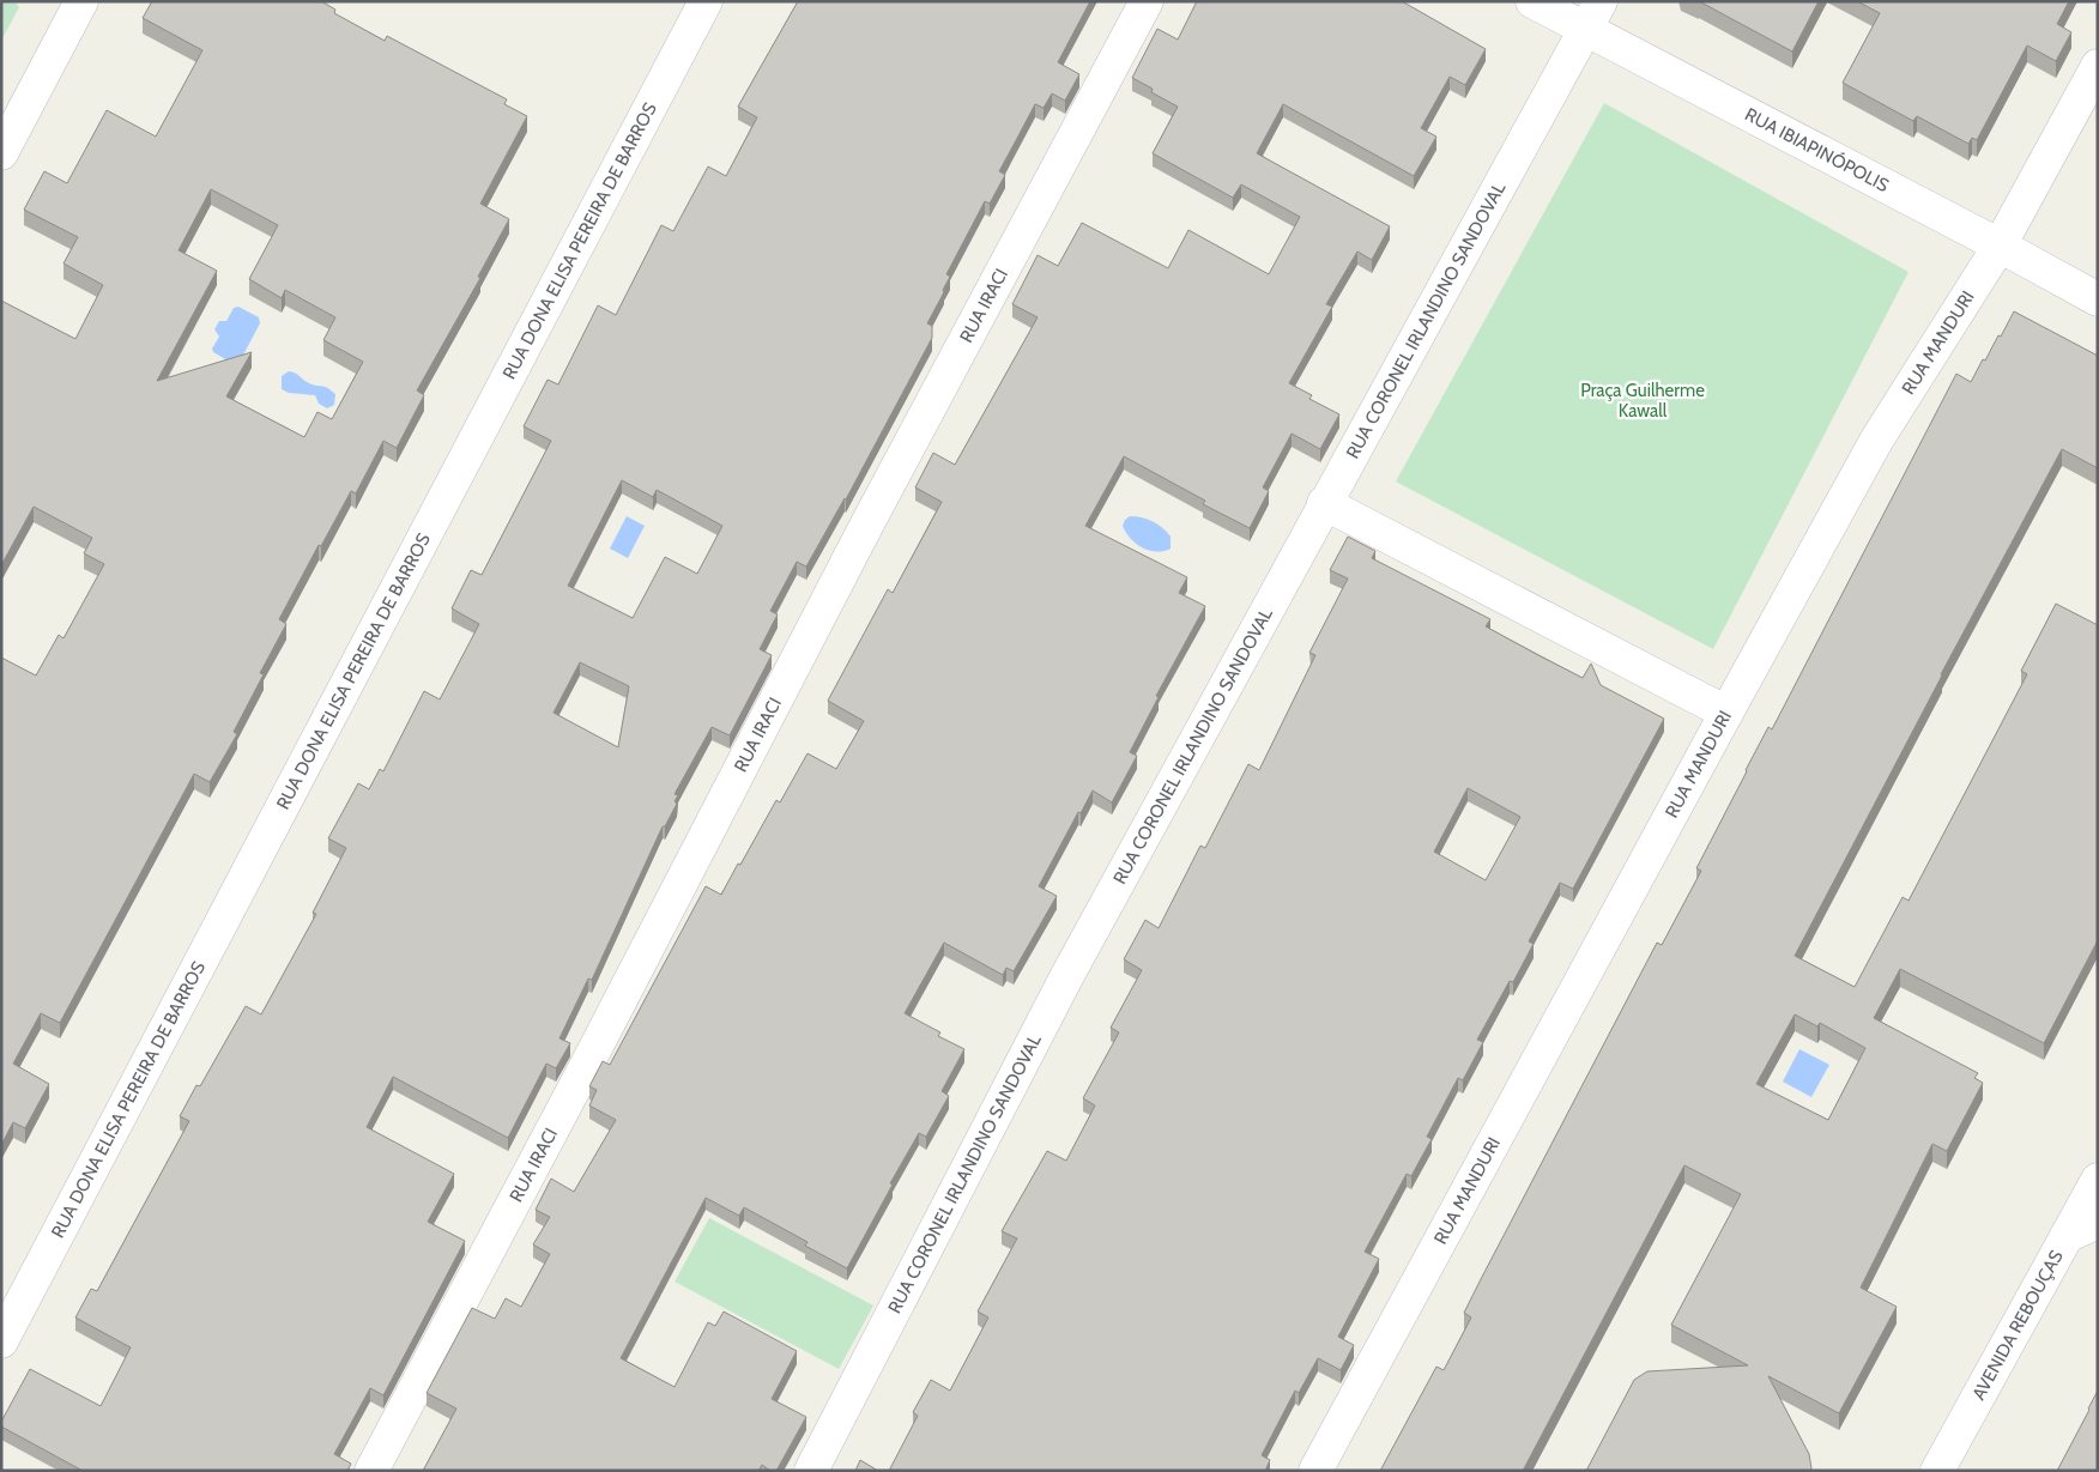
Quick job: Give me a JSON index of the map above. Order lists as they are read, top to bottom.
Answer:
{
  "streets": {
    "street": [
      "RUA IBIAPINÓPOLIS",
      "RUA DONA ELISA PEREIRA DE BARROS",
      "RUA IRACI",
      "RUA CORONEL IRLANDINO SANDOVAL",
      "RUA MANDURI",
      "AVENIDA REBOUÇAS"
    ]
  },
  "crossings": [
    ["RUA IBIAPINÓPOLIS", "RUA CORONEL IRLANDINO SANDOVAL"],
    ["RUA IBIAPINÓPOLIS", "RUA MANDURI"]
  ],
  "parks": ["Praça Guilherme Kawall"]
}
